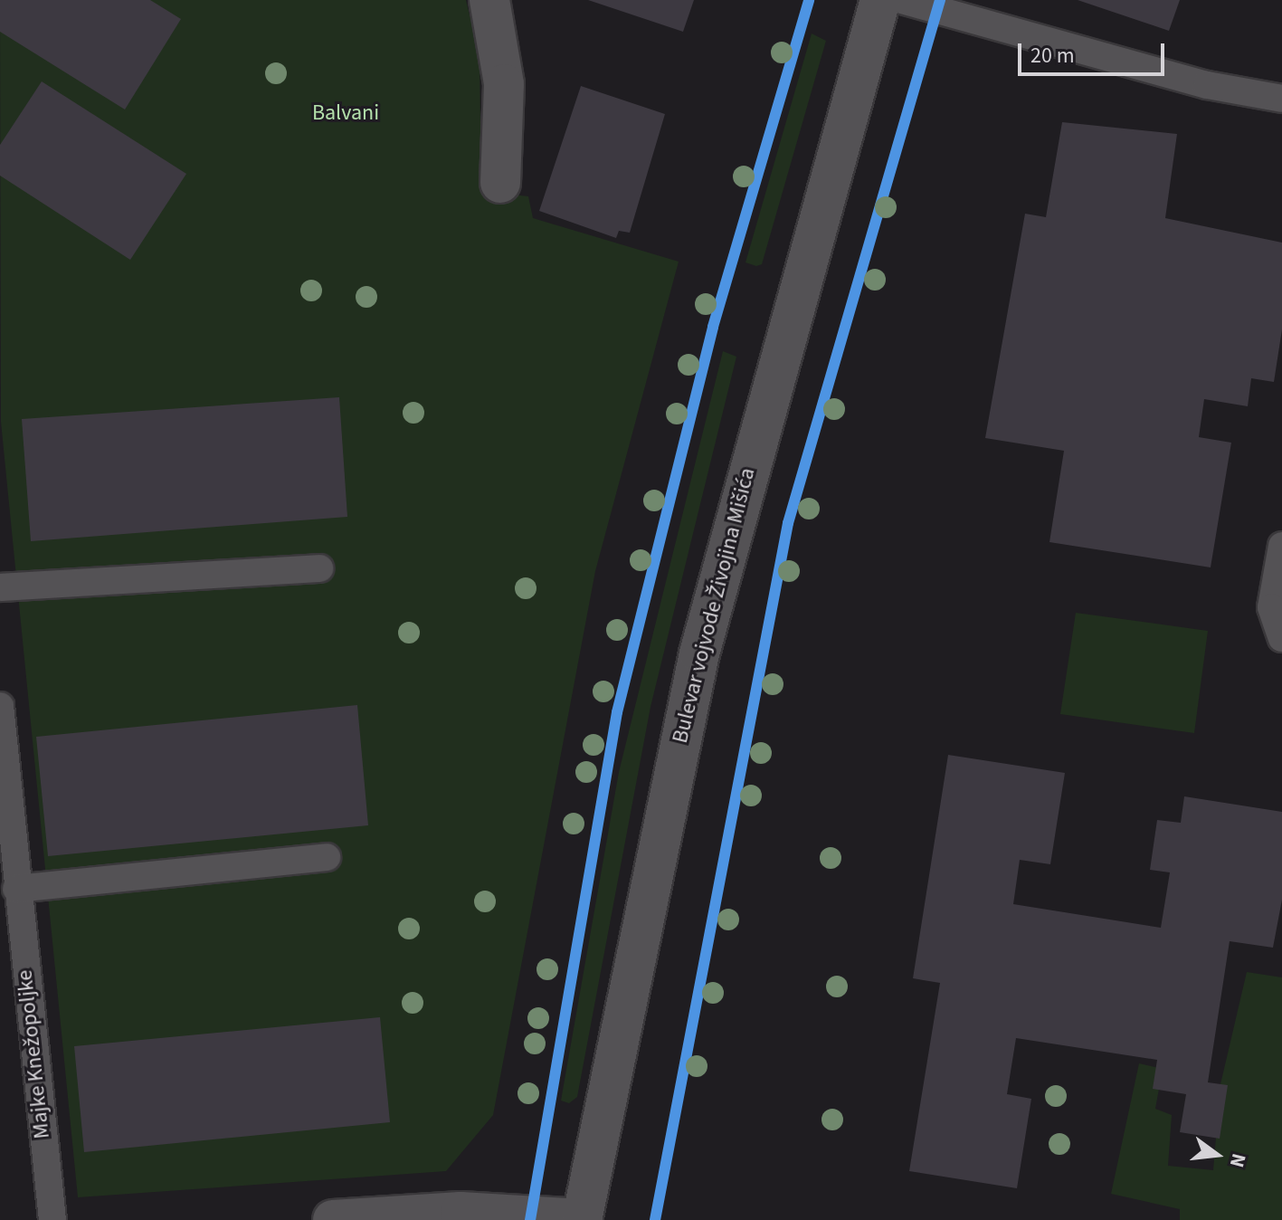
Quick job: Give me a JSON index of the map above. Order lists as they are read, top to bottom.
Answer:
{
  "streets": {
    "street": ["Bulevar vojvode Živojina Mišića"],
    "lane": ["Majke Knežopoljke"]
  },
  "parks": ["Balvani"],
  "scale_bar": "20 m",
  "north": "right"
}
